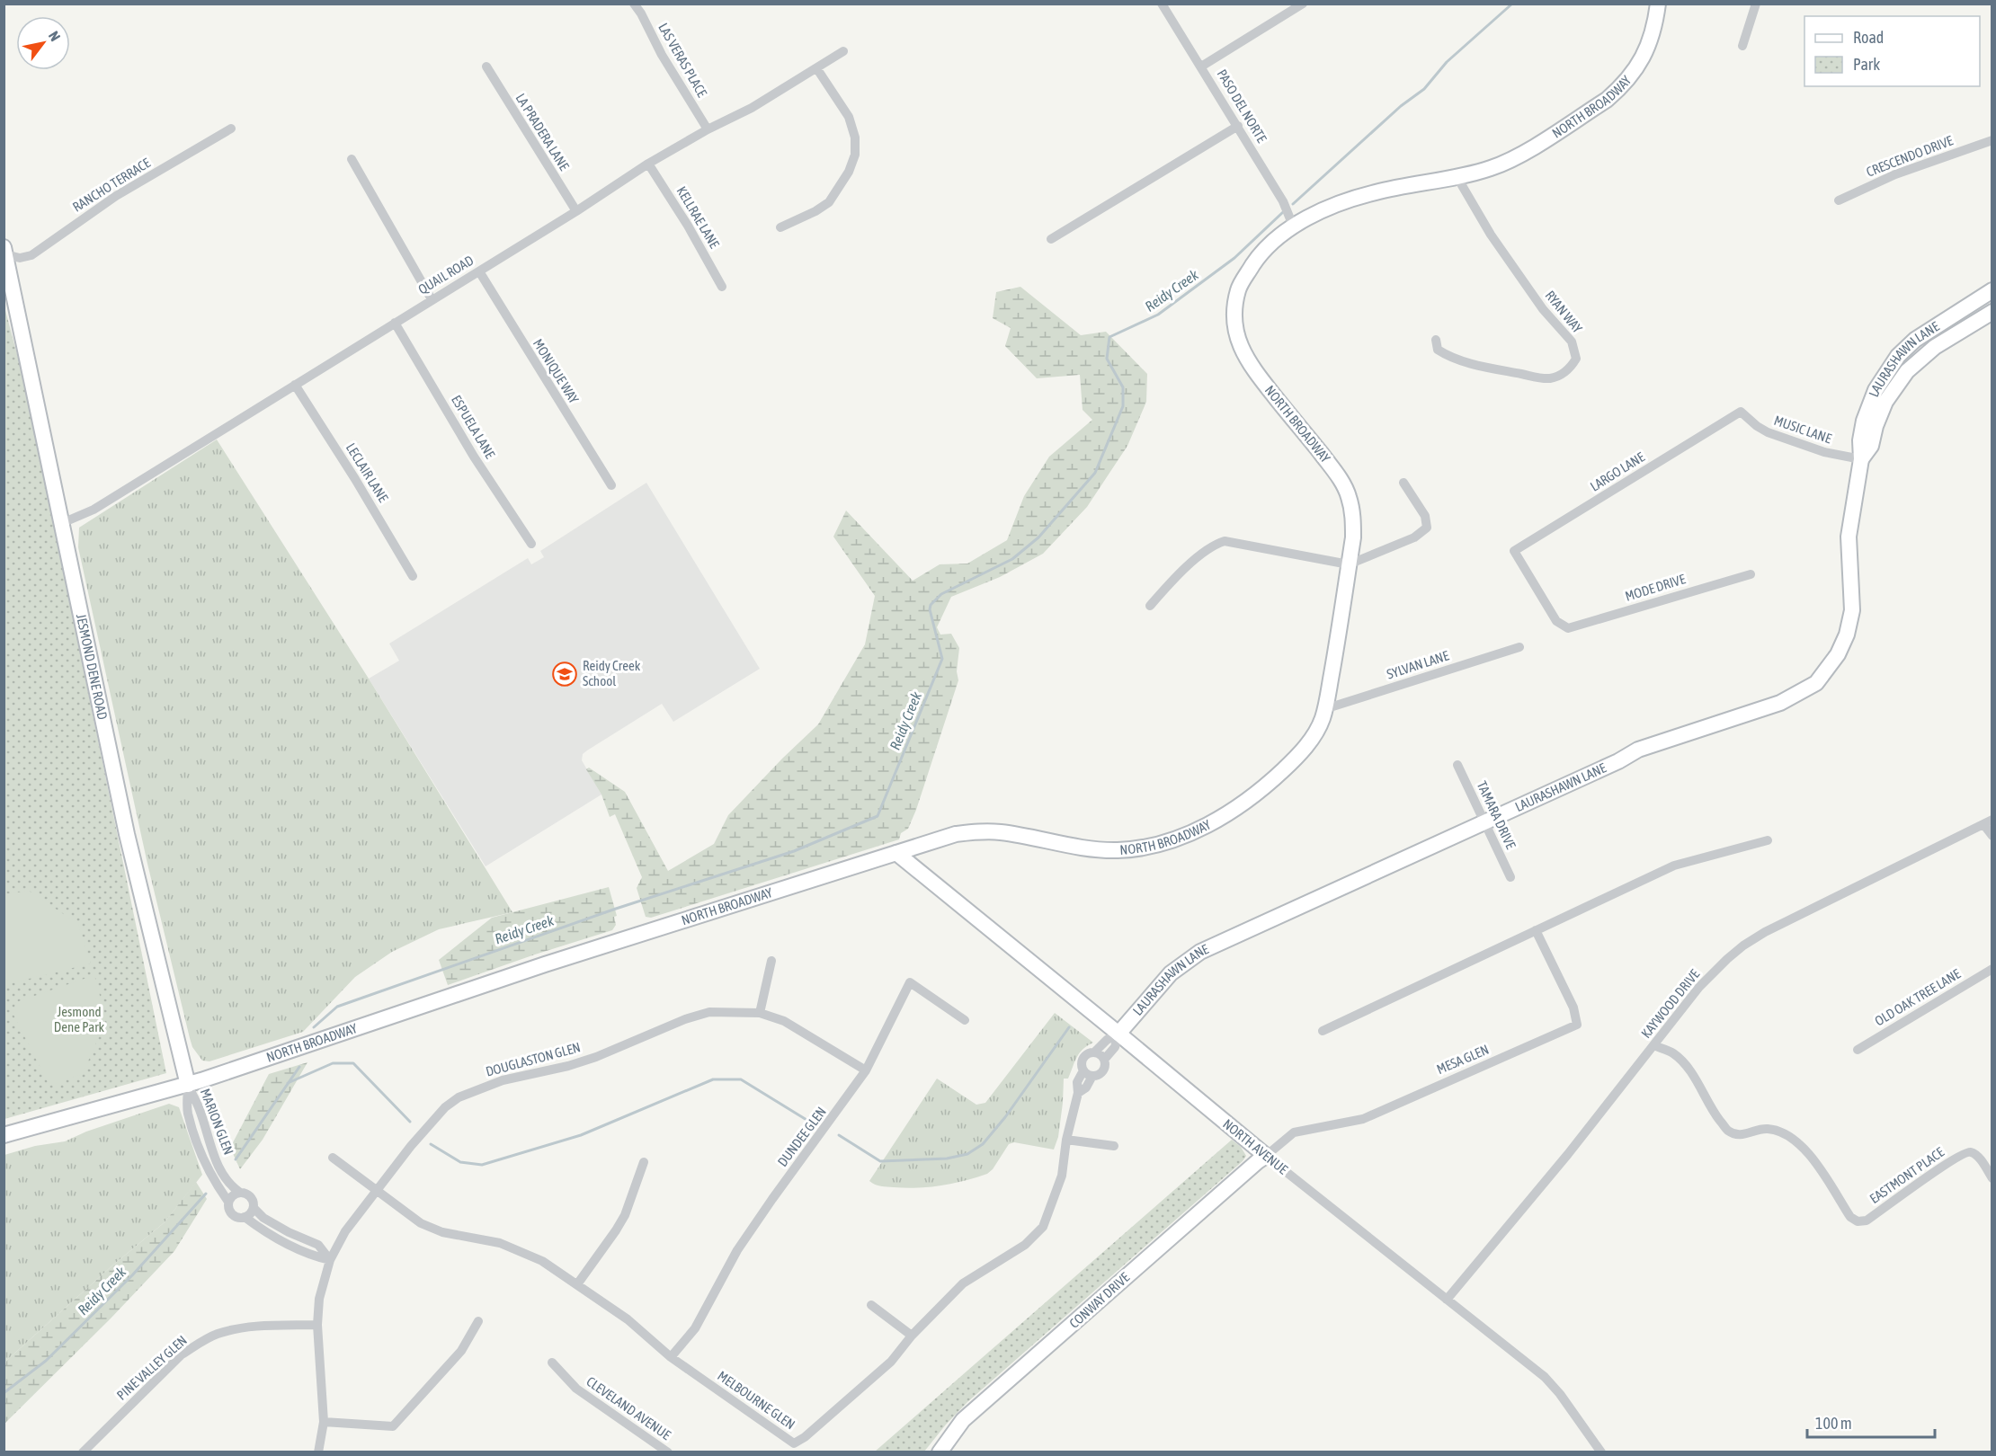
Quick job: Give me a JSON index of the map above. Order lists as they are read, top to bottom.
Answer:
{
  "streets": {
    "street": [
      "LAS VERAS PLACE",
      "NORTH BROADWAY",
      "PASO DEL NORTE",
      "LA PRADERA LANE",
      "CRESCENDO DRIVE",
      "RANCHO TERRACE",
      "KELLRAE LANE",
      "QUAIL ROAD",
      "RYAN WAY",
      "LAURASHAWN LANE",
      "MONIQUE WAY",
      "ESPUELA LANE",
      "MUSIC LANE",
      "LARGO LANE",
      "LECLAIR LANE",
      "MODE DRIVE",
      "SYLVAN LANE",
      "JESMOND DENE ROAD",
      "TAMARA DRIVE",
      "OLD OAK TREE LANE",
      "KAYWOOD DRIVE",
      "DOUGLASTON GLEN",
      "MESA GLEN",
      "MARION GLEN",
      "DUNDEE GLEN",
      "NORTH AVENUE",
      "EASTMONT PLACE",
      "CONWAY DRIVE",
      "PINE VALLEY GLEN",
      "MELBOURNE GLEN",
      "CLEVELAND AVENUE"
    ]
  },
  "crossings": [
    ["LAS VERAS PLACE", "QUAIL ROAD"],
    ["NORTH BROADWAY", "PASO DEL NORTE"],
    ["NORTH BROADWAY", "RYAN WAY"],
    ["NORTH BROADWAY", "SYLVAN LANE"],
    ["NORTH BROADWAY", "JESMOND DENE ROAD"],
    ["NORTH BROADWAY", "MARION GLEN"],
    ["NORTH BROADWAY", "NORTH AVENUE"],
    ["LA PRADERA LANE", "QUAIL ROAD"],
    ["RANCHO TERRACE", "JESMOND DENE ROAD"],
    ["KELLRAE LANE", "QUAIL ROAD"],
    ["QUAIL ROAD", "MONIQUE WAY"],
    ["QUAIL ROAD", "ESPUELA LANE"],
    ["QUAIL ROAD", "LECLAIR LANE"],
    ["QUAIL ROAD", "JESMOND DENE ROAD"],
    ["LAURASHAWN LANE", "MUSIC LANE"],
    ["LAURASHAWN LANE", "TAMARA DRIVE"],
    ["LAURASHAWN LANE", "NORTH AVENUE"],
    ["LAURASHAWN LANE", "MELBOURNE GLEN"],
    ["MUSIC LANE", "LARGO LANE"],
    ["LARGO LANE", "MODE DRIVE"],
    ["JESMOND DENE ROAD", "MARION GLEN"],
    ["KAYWOOD DRIVE", "NORTH AVENUE"],
    ["KAYWOOD DRIVE", "EASTMONT PLACE"],
    ["DOUGLASTON GLEN", "DUNDEE GLEN"],
    ["DOUGLASTON GLEN", "PINE VALLEY GLEN"],
    ["DOUGLASTON GLEN", "MELBOURNE GLEN"],
    ["MESA GLEN", "NORTH AVENUE"],
    ["MESA GLEN", "CONWAY DRIVE"],
    ["DUNDEE GLEN", "MELBOURNE GLEN"],
    ["NORTH AVENUE", "CONWAY DRIVE"],
    ["NORTH AVENUE", "MELBOURNE GLEN"]
  ],
  "water": ["Reidy Creek"],
  "parks": ["Jesmond Dene Park"],
  "places": {
    "school or university": ["Reidy Creek School"]
  },
  "legend": ["Road", "Park"],
  "scale_bar": "100 m",
  "north": "top right"
}
